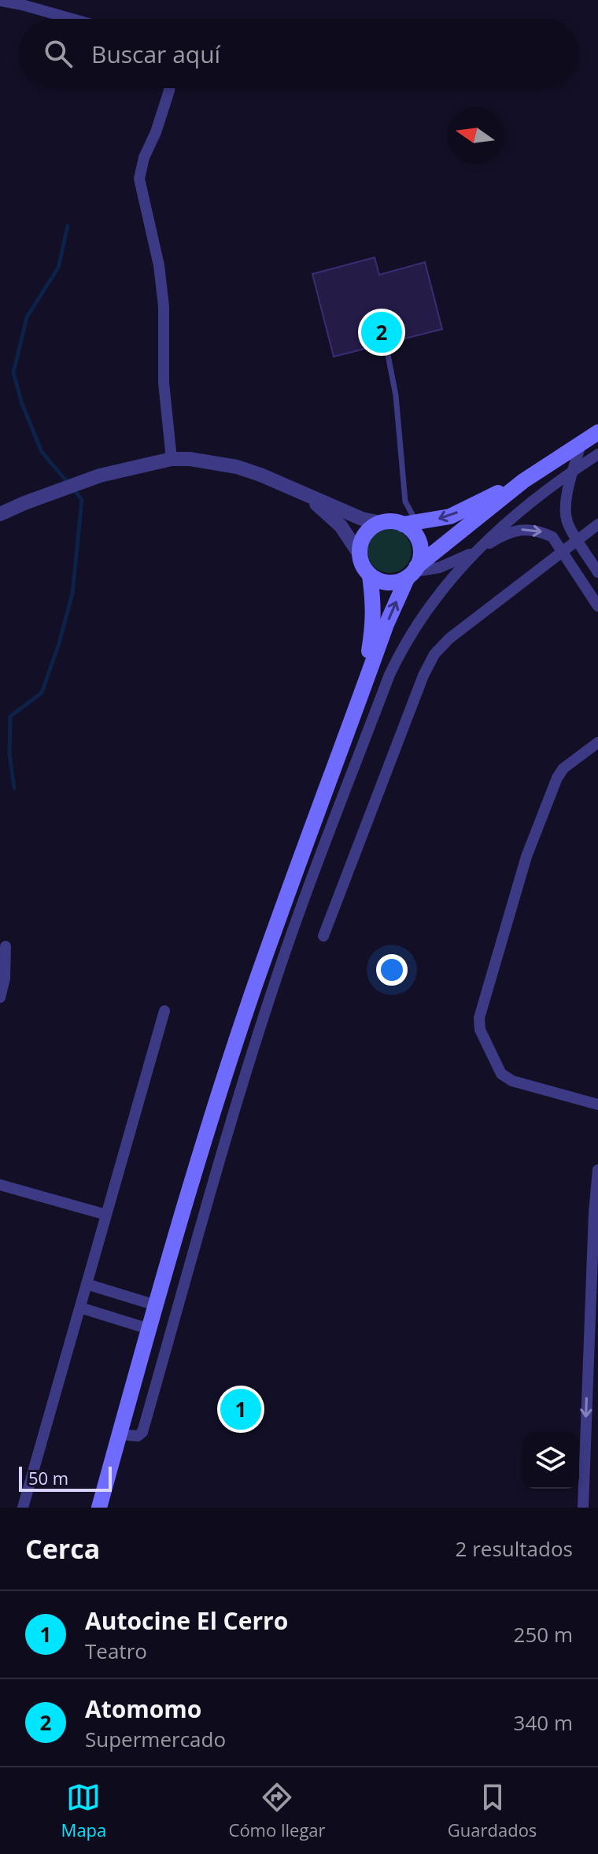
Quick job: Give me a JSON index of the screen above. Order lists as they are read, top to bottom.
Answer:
{
  "scale_bar": "50 m",
  "north": "left",
  "page": {
    "search": "Buscar aquí",
    "pins": ["2", "1"],
    "scale": "50 m",
    "heading": ["Cerca", "2 resultados"],
    "list": [
      {
        "mark": "1",
        "name": "Autocine El Cerro",
        "note": "Teatro",
        "value": "250 m"
      },
      {
        "mark": "2",
        "name": "Atomomo",
        "note": "Supermercado",
        "value": "340 m"
      }
    ],
    "nav": ["Mapa", "Cómo llegar", "Guardados"]
  }
}
